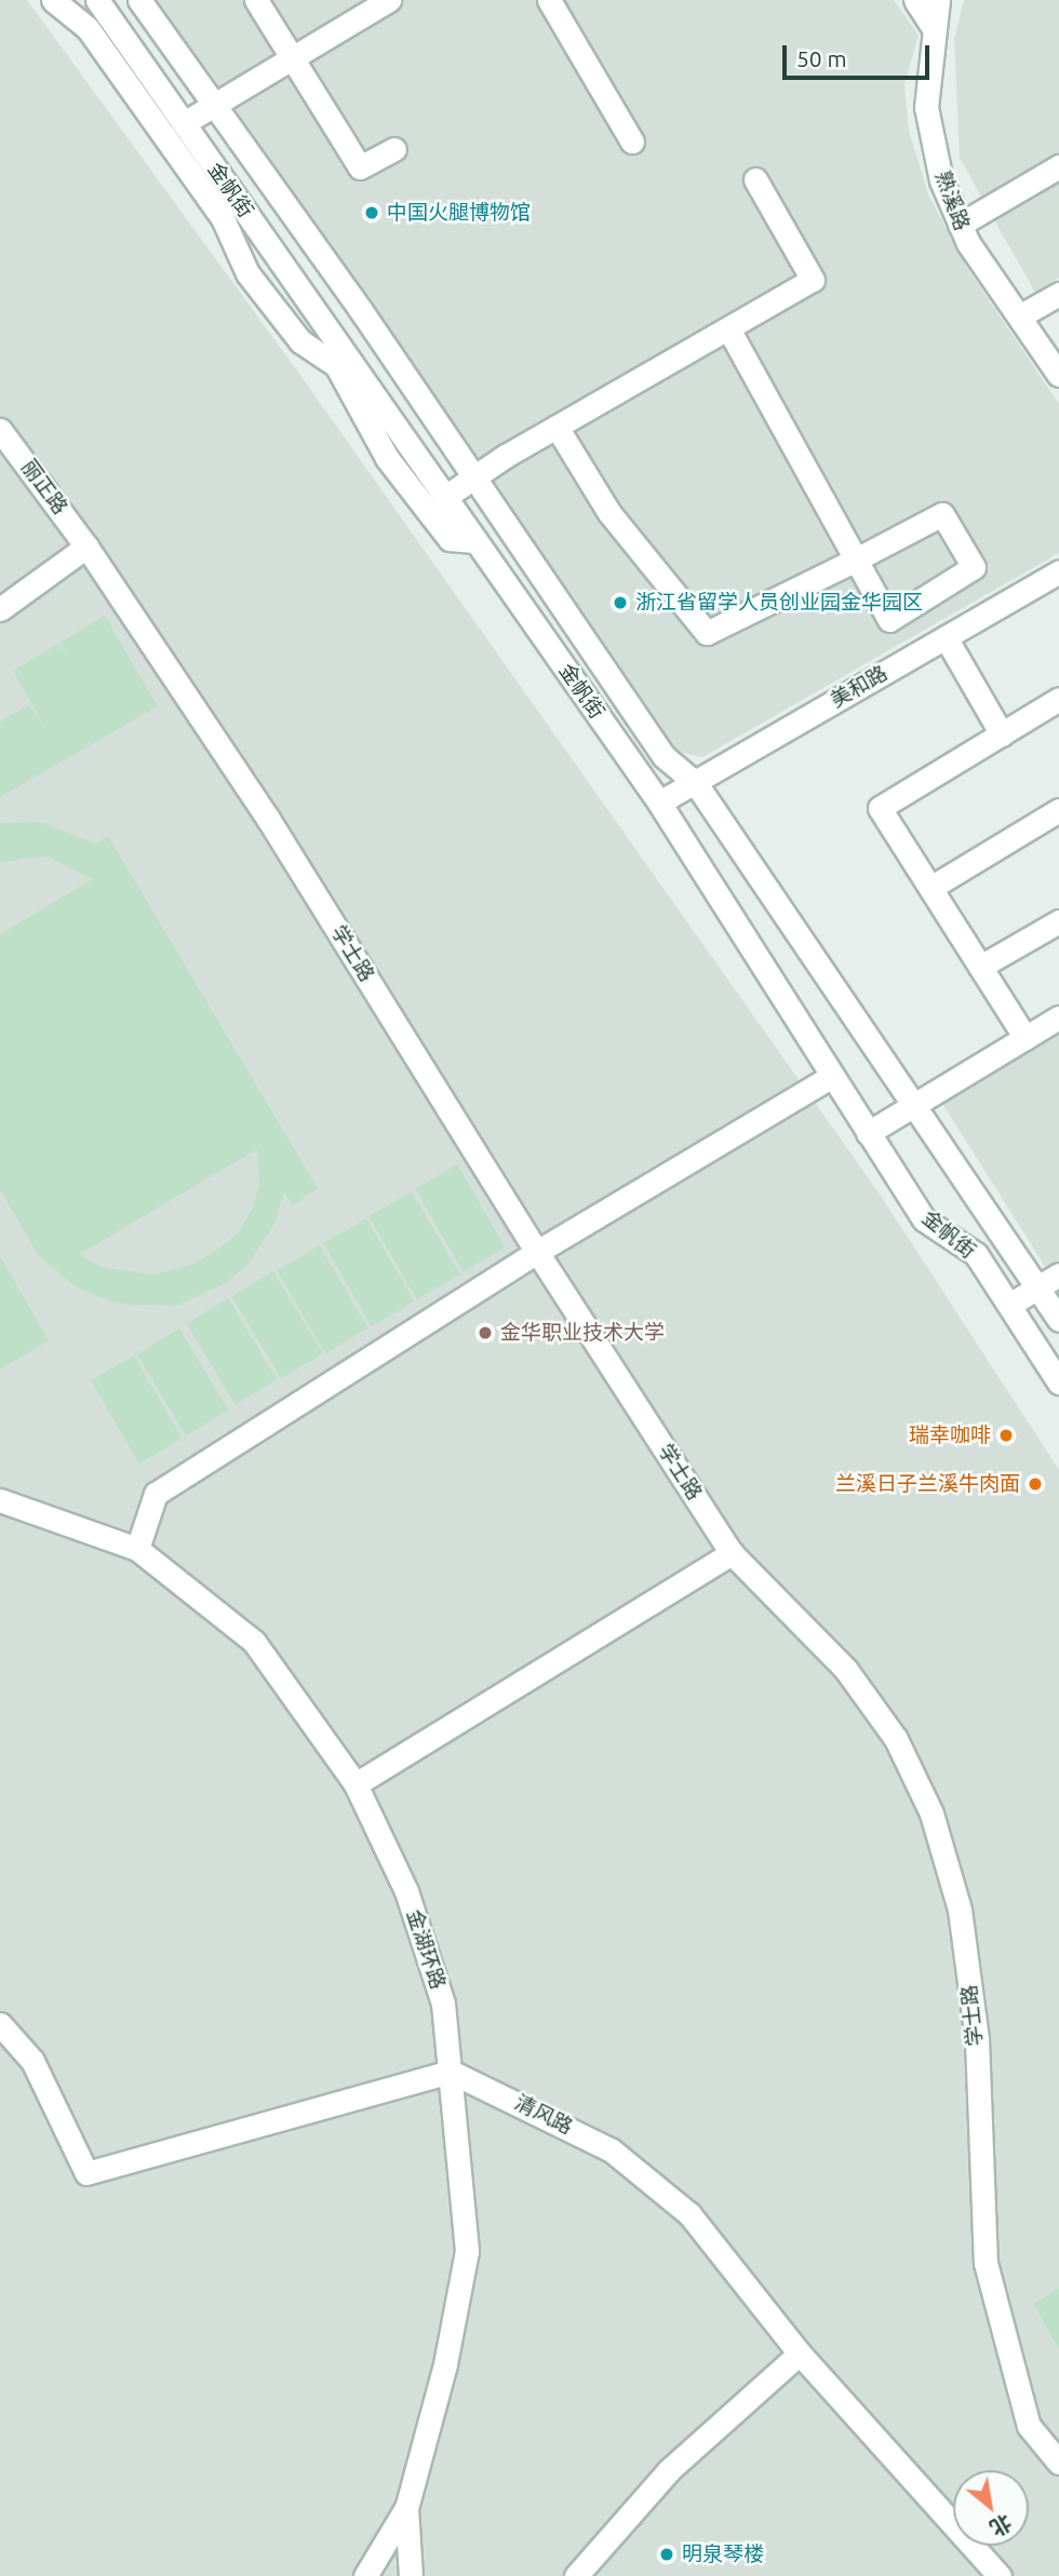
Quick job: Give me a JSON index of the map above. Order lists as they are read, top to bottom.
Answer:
{
  "streets": {
    "street": [
      "金帆街",
      "熟溪路",
      "丽正路",
      "美和路",
      "学士路",
      "金湖环路",
      "清风路"
    ]
  },
  "crossings": [
    ["金帆街", "美和路"],
    ["丽正路", "学士路"],
    ["金湖环路", "清风路"]
  ],
  "places": [
    "中国火腿博物馆",
    "浙江省留学人员创业园金华园区",
    "金华职业技术大学",
    "瑞幸咖啡",
    "兰溪日子兰溪牛肉面",
    "明泉琴楼"
  ],
  "scale_bar": "50 m",
  "north": "bottom right"
}
